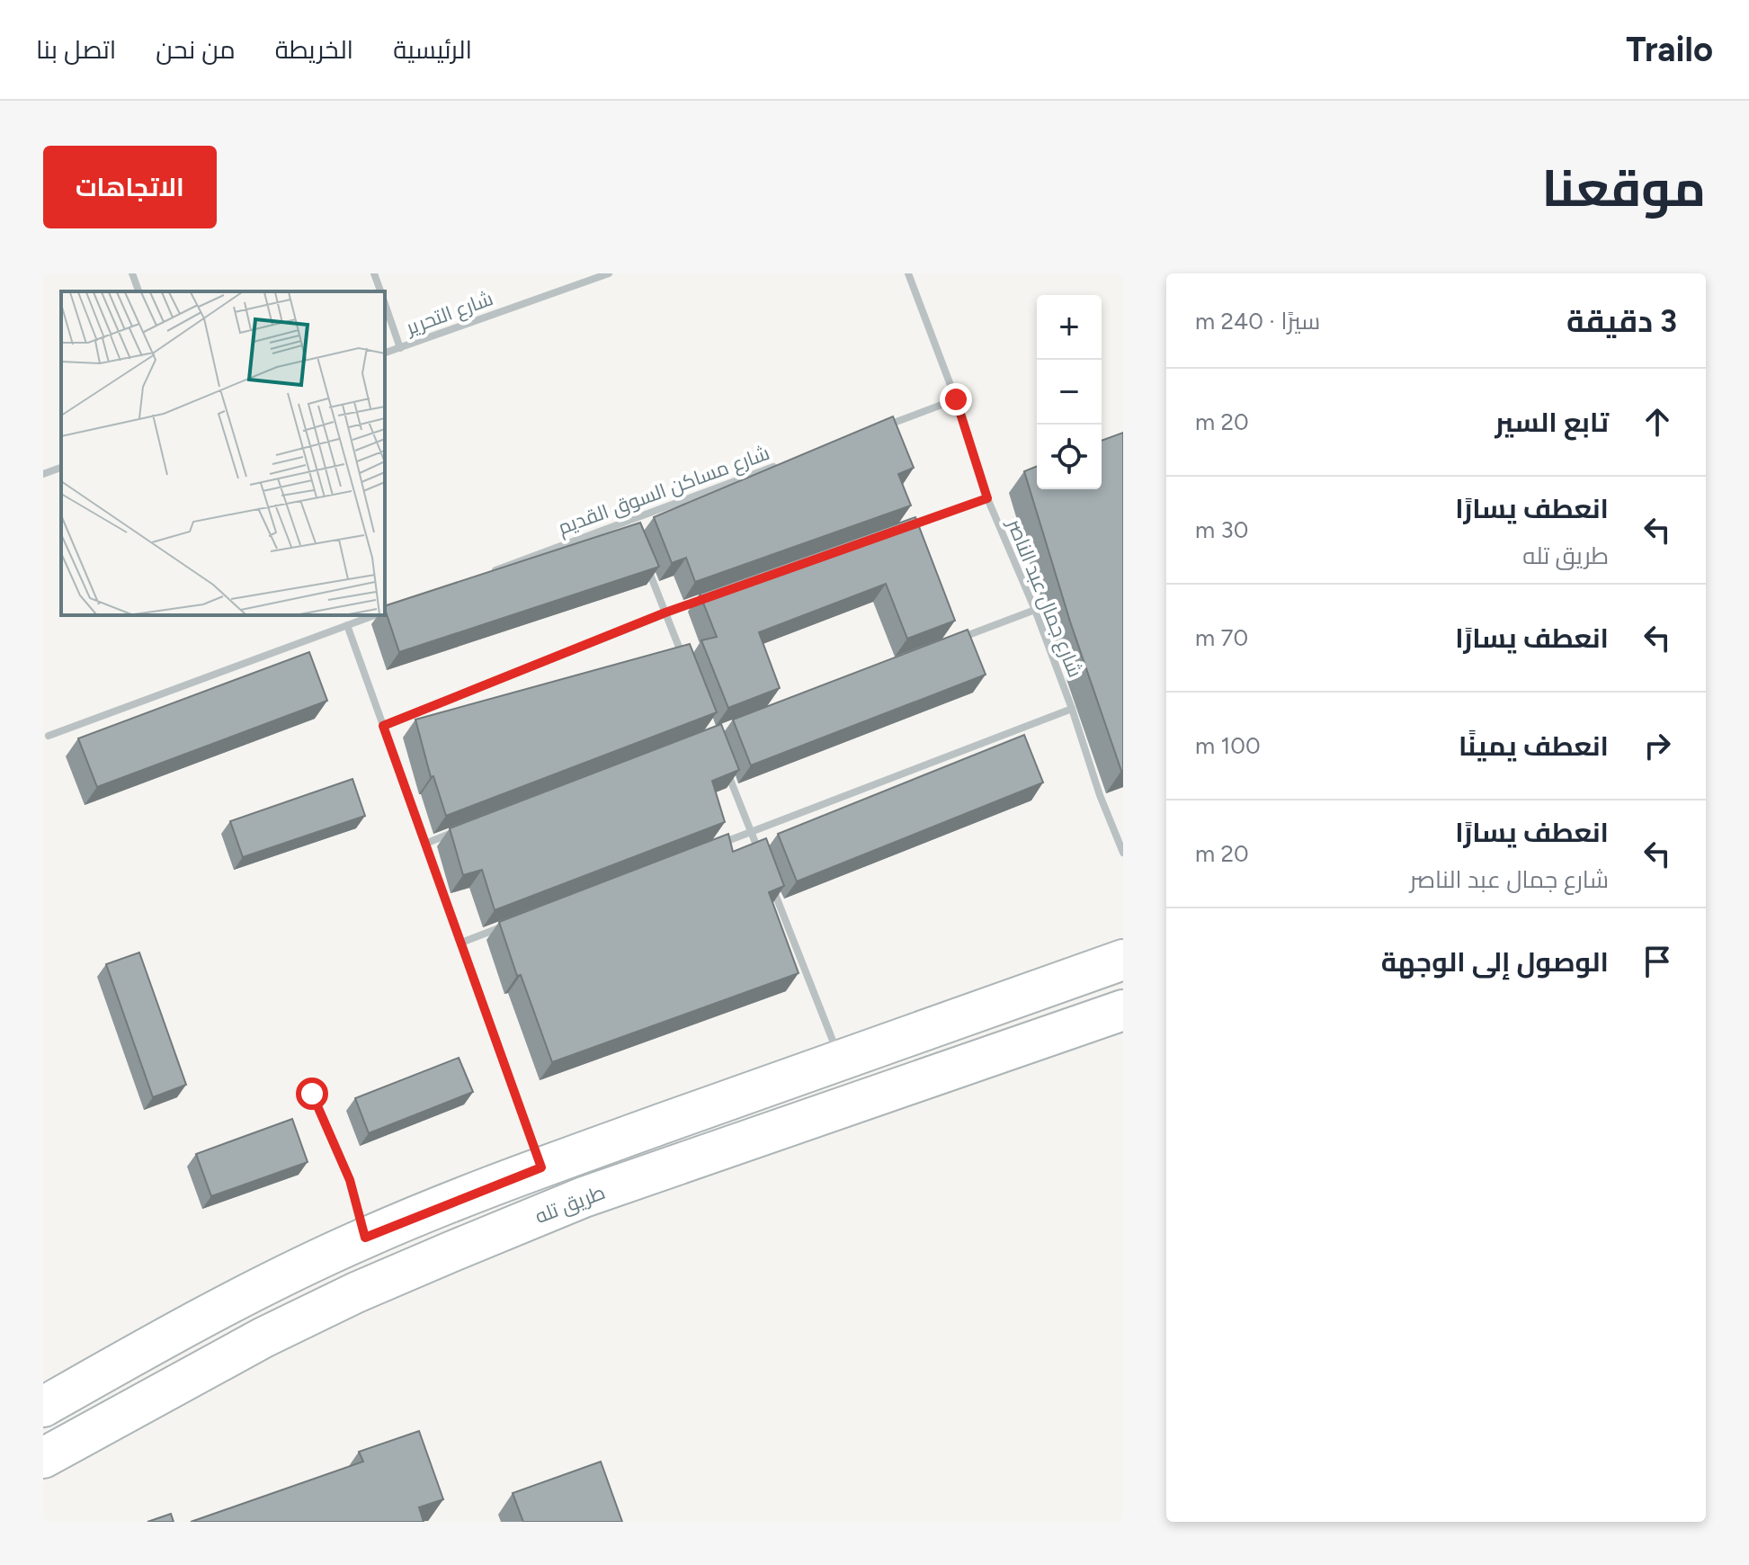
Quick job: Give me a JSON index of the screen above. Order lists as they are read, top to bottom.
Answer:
{
  "streets": {
    "main road": ["طريق تله"],
    "street": ["شارع التحرير", "شارع مساكن السوق القديم", "شارع جمال عبد الناصر"]
  },
  "page": {
    "header": "Trailo",
    "nav": [
      "الرئيسية",
      "الخريطة",
      "من نحن",
      "اتصل بنا"
    ],
    "title": "موقعنا",
    "buttons": "الاتجاهات",
    "heading": ["3 دقيقة", "سيرًا · 240 m"],
    "map_buttons": ["+", "−"],
    "list": [
      ["تابع السير", "20 m"],
      ["انعطف يسارًا", "طريق تله", "30 m"],
      ["انعطف يسارًا", "70 m"],
      ["انعطف يمينًا", "100 m"],
      ["انعطف يسارًا", "شارع جمال عبد الناصر", "20 m"],
      "الوصول إلى الوجهة"
    ]
  }
}
